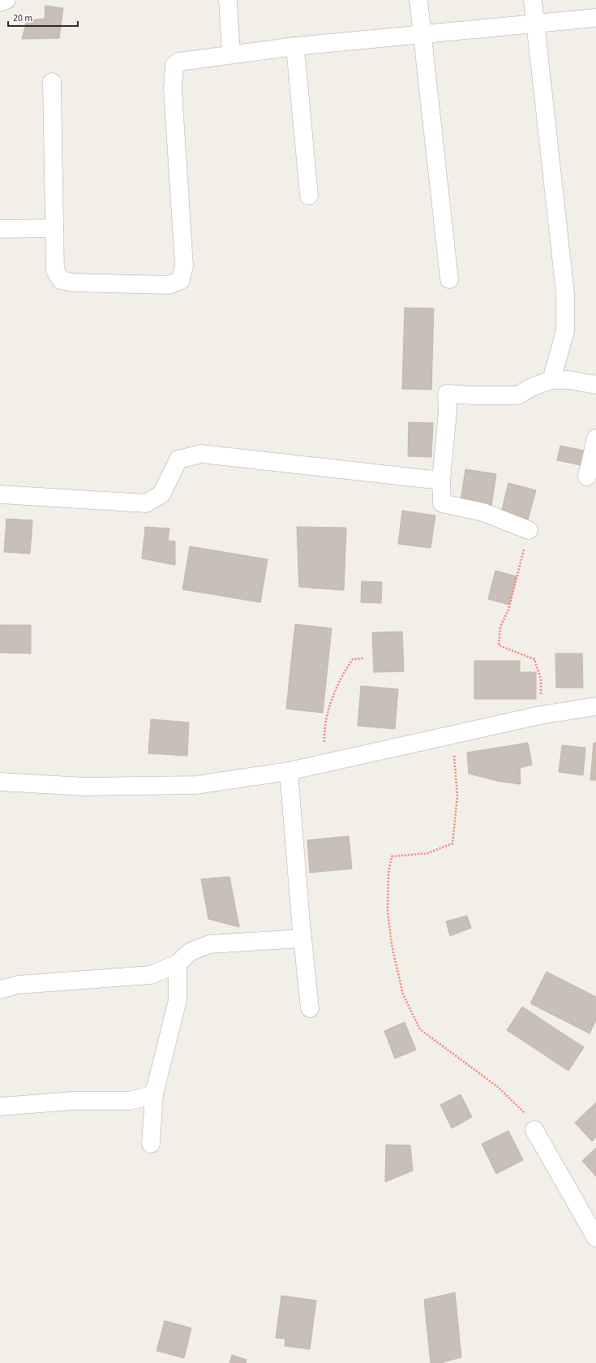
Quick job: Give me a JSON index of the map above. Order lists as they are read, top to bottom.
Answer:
{
  "scale_bar": "20 m"
}
